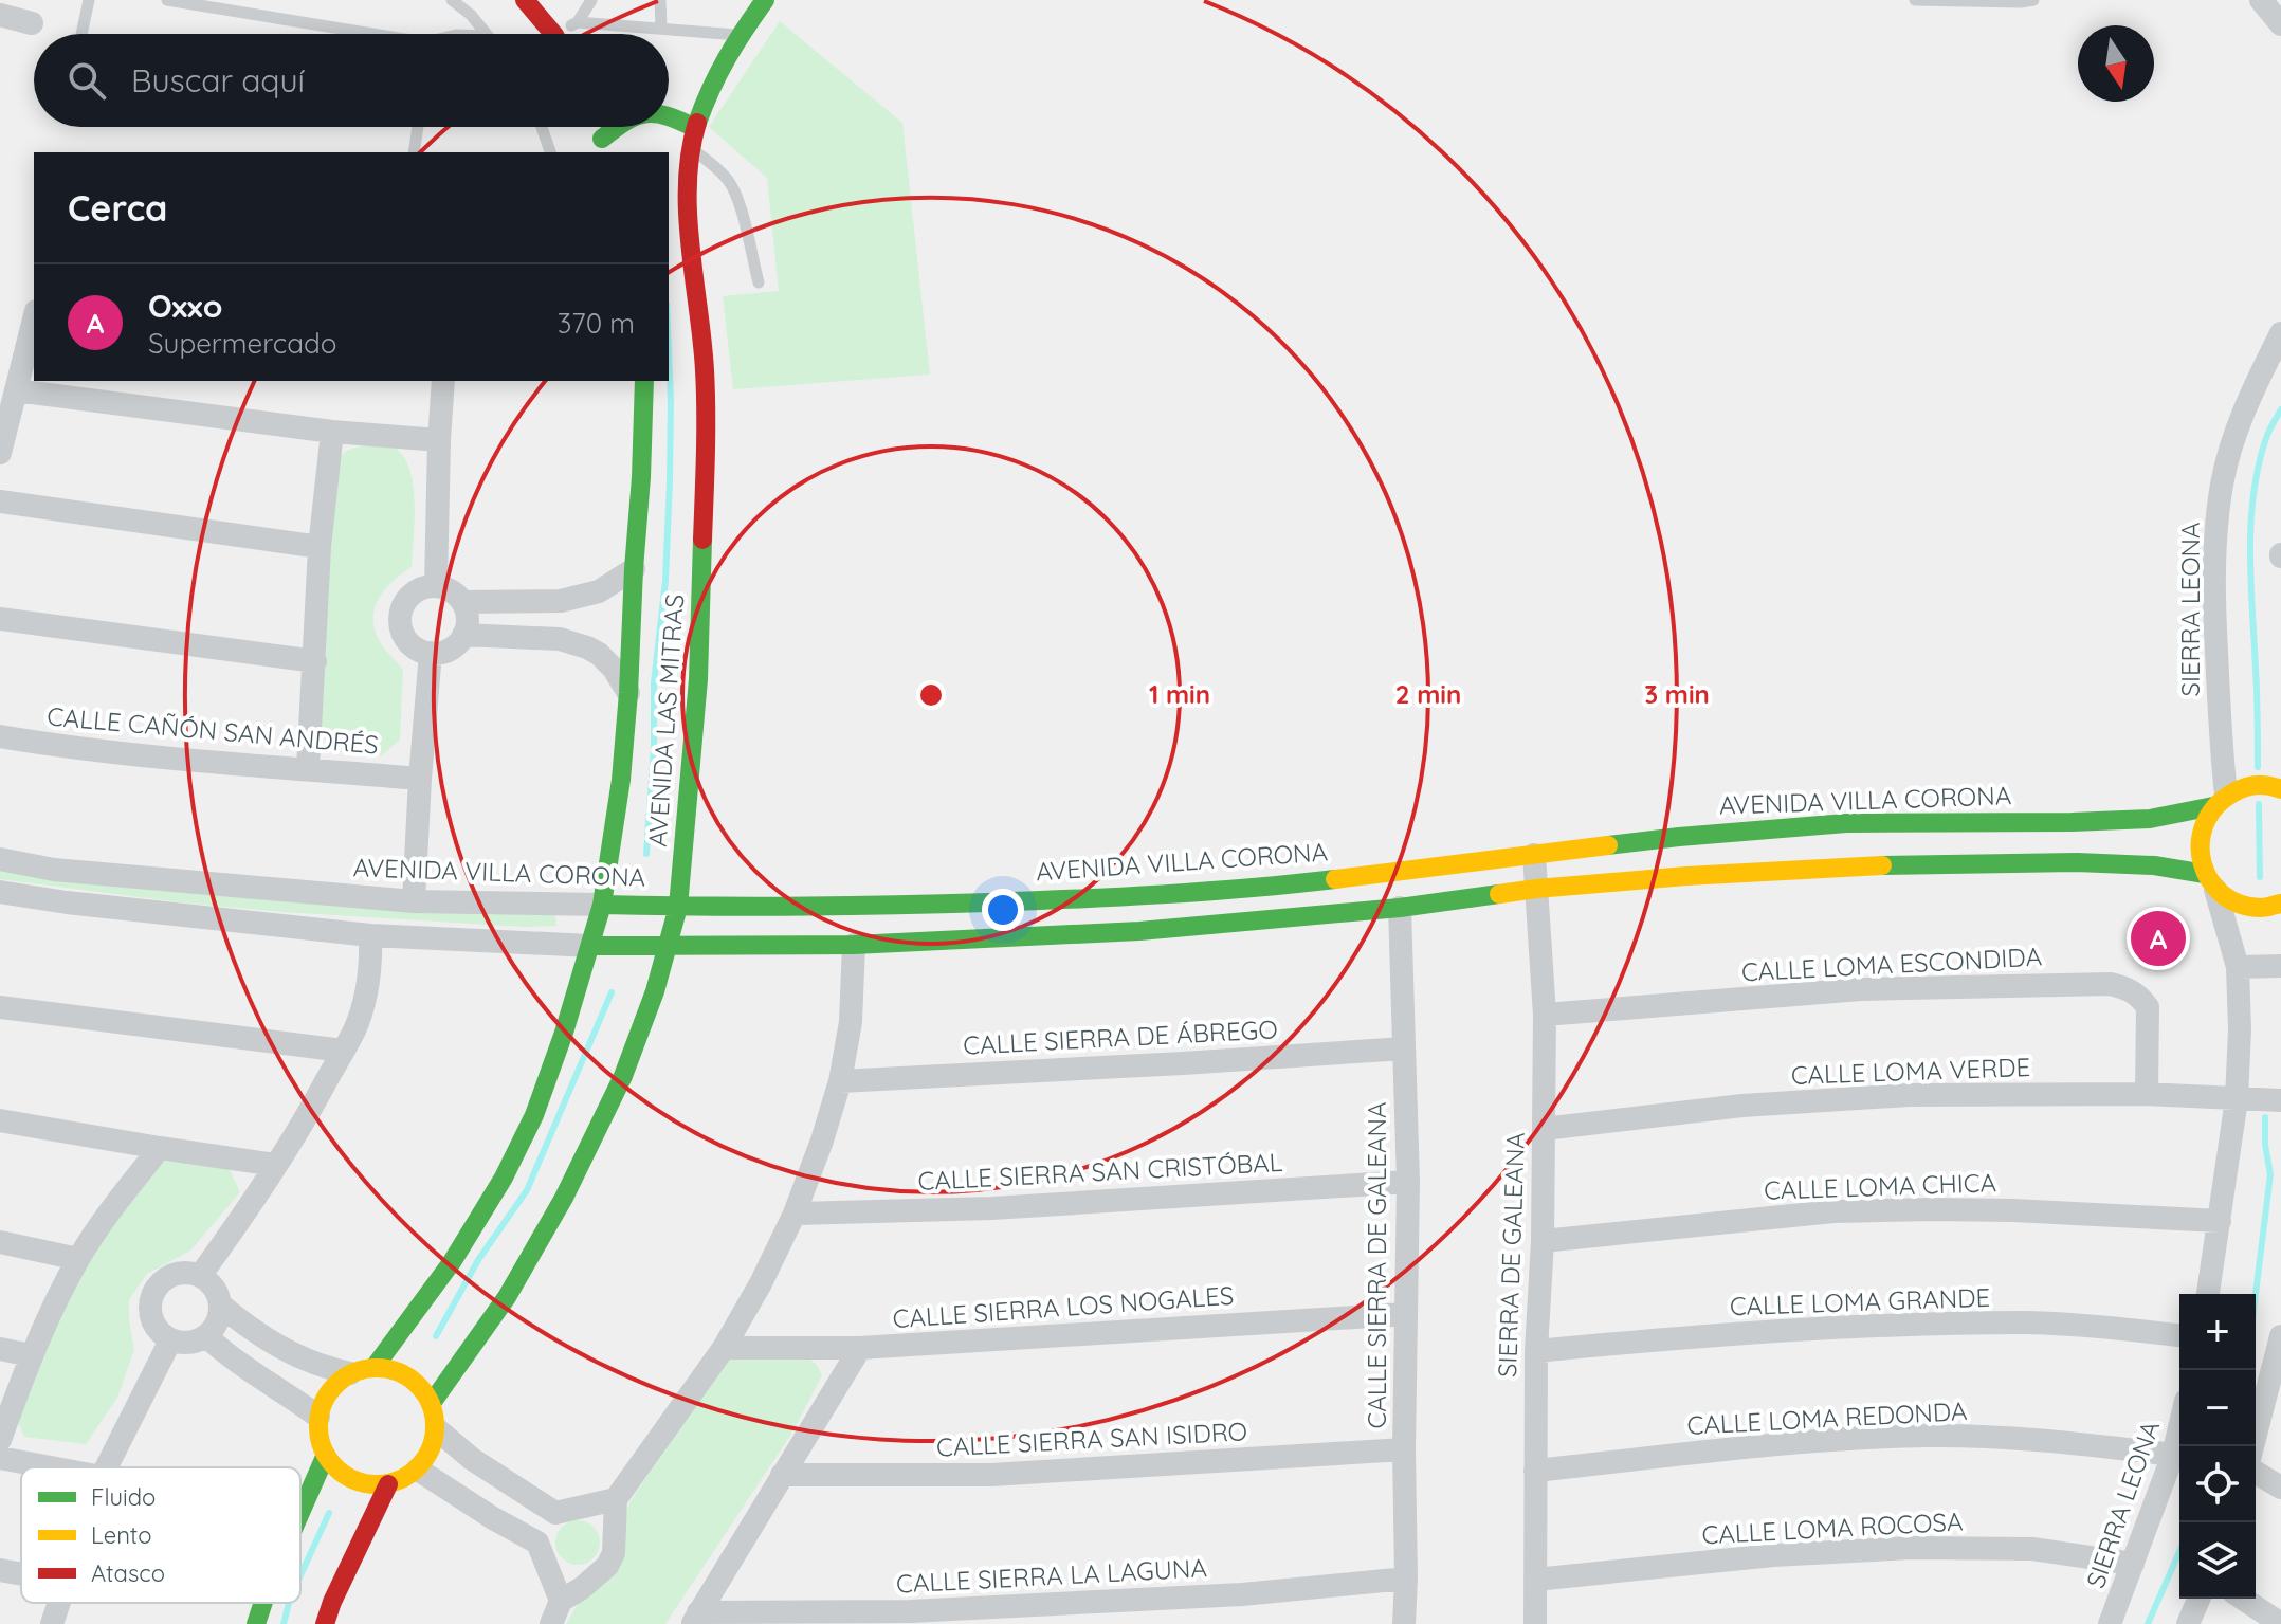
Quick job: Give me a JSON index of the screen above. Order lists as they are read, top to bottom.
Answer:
{
  "streets": {
    "street": [
      "SIERRA LEONA",
      "AVENIDA LAS MITRAS",
      "CALLE CAÑÓN SAN ANDRÉS",
      "AVENIDA VILLA CORONA",
      "CALLE LOMA ESCONDIDA",
      "CALLE SIERRA DE ÁBREGO",
      "CALLE LOMA VERDE",
      "CALLE SIERRA SAN CRISTÓBAL",
      "CALLE LOMA CHICA",
      "SIERRA DE GALEANA",
      "CALLE SIERRA DE GALEANA",
      "CALLE LOMA GRANDE",
      "CALLE SIERRA LOS NOGALES",
      "CALLE LOMA REDONDA",
      "CALLE SIERRA SAN ISIDRO",
      "CALLE LOMA ROCOSA",
      "CALLE SIERRA LA LAGUNA"
    ]
  },
  "crossings": [
    ["SIERRA LEONA", "AVENIDA VILLA CORONA"],
    ["SIERRA LEONA", "CALLE LOMA REDONDA"],
    ["SIERRA LEONA", "CALLE LOMA ROCOSA"],
    ["AVENIDA LAS MITRAS", "AVENIDA VILLA CORONA"],
    ["AVENIDA VILLA CORONA", "SIERRA DE GALEANA"],
    ["CALLE LOMA ESCONDIDA", "CALLE LOMA VERDE"],
    ["CALLE LOMA ESCONDIDA", "SIERRA DE GALEANA"],
    ["CALLE SIERRA DE ÁBREGO", "CALLE SIERRA DE GALEANA"],
    ["CALLE LOMA VERDE", "SIERRA DE GALEANA"],
    ["CALLE SIERRA SAN CRISTÓBAL", "CALLE SIERRA DE GALEANA"],
    ["CALLE LOMA CHICA", "SIERRA DE GALEANA"],
    ["SIERRA DE GALEANA", "CALLE LOMA GRANDE"],
    ["SIERRA DE GALEANA", "CALLE LOMA REDONDA"],
    ["SIERRA DE GALEANA", "CALLE LOMA ROCOSA"],
    ["CALLE SIERRA DE GALEANA", "CALLE SIERRA LOS NOGALES"],
    ["CALLE SIERRA DE GALEANA", "CALLE SIERRA SAN ISIDRO"],
    ["CALLE SIERRA DE GALEANA", "CALLE SIERRA LA LAGUNA"]
  ],
  "legend": ["Fluido", "Lento", "Atasco"],
  "north": "bottom",
  "page": {
    "search": "Buscar aquí",
    "heading": "Cerca",
    "list": [
      {
        "mark": "A",
        "name": "Oxxo",
        "note": "Supermercado",
        "value": "370 m"
      }
    ],
    "pins": "A",
    "map_buttons": ["+", "−"]
  },
  "rings": ["1 min", "2 min", "3 min"]
}
